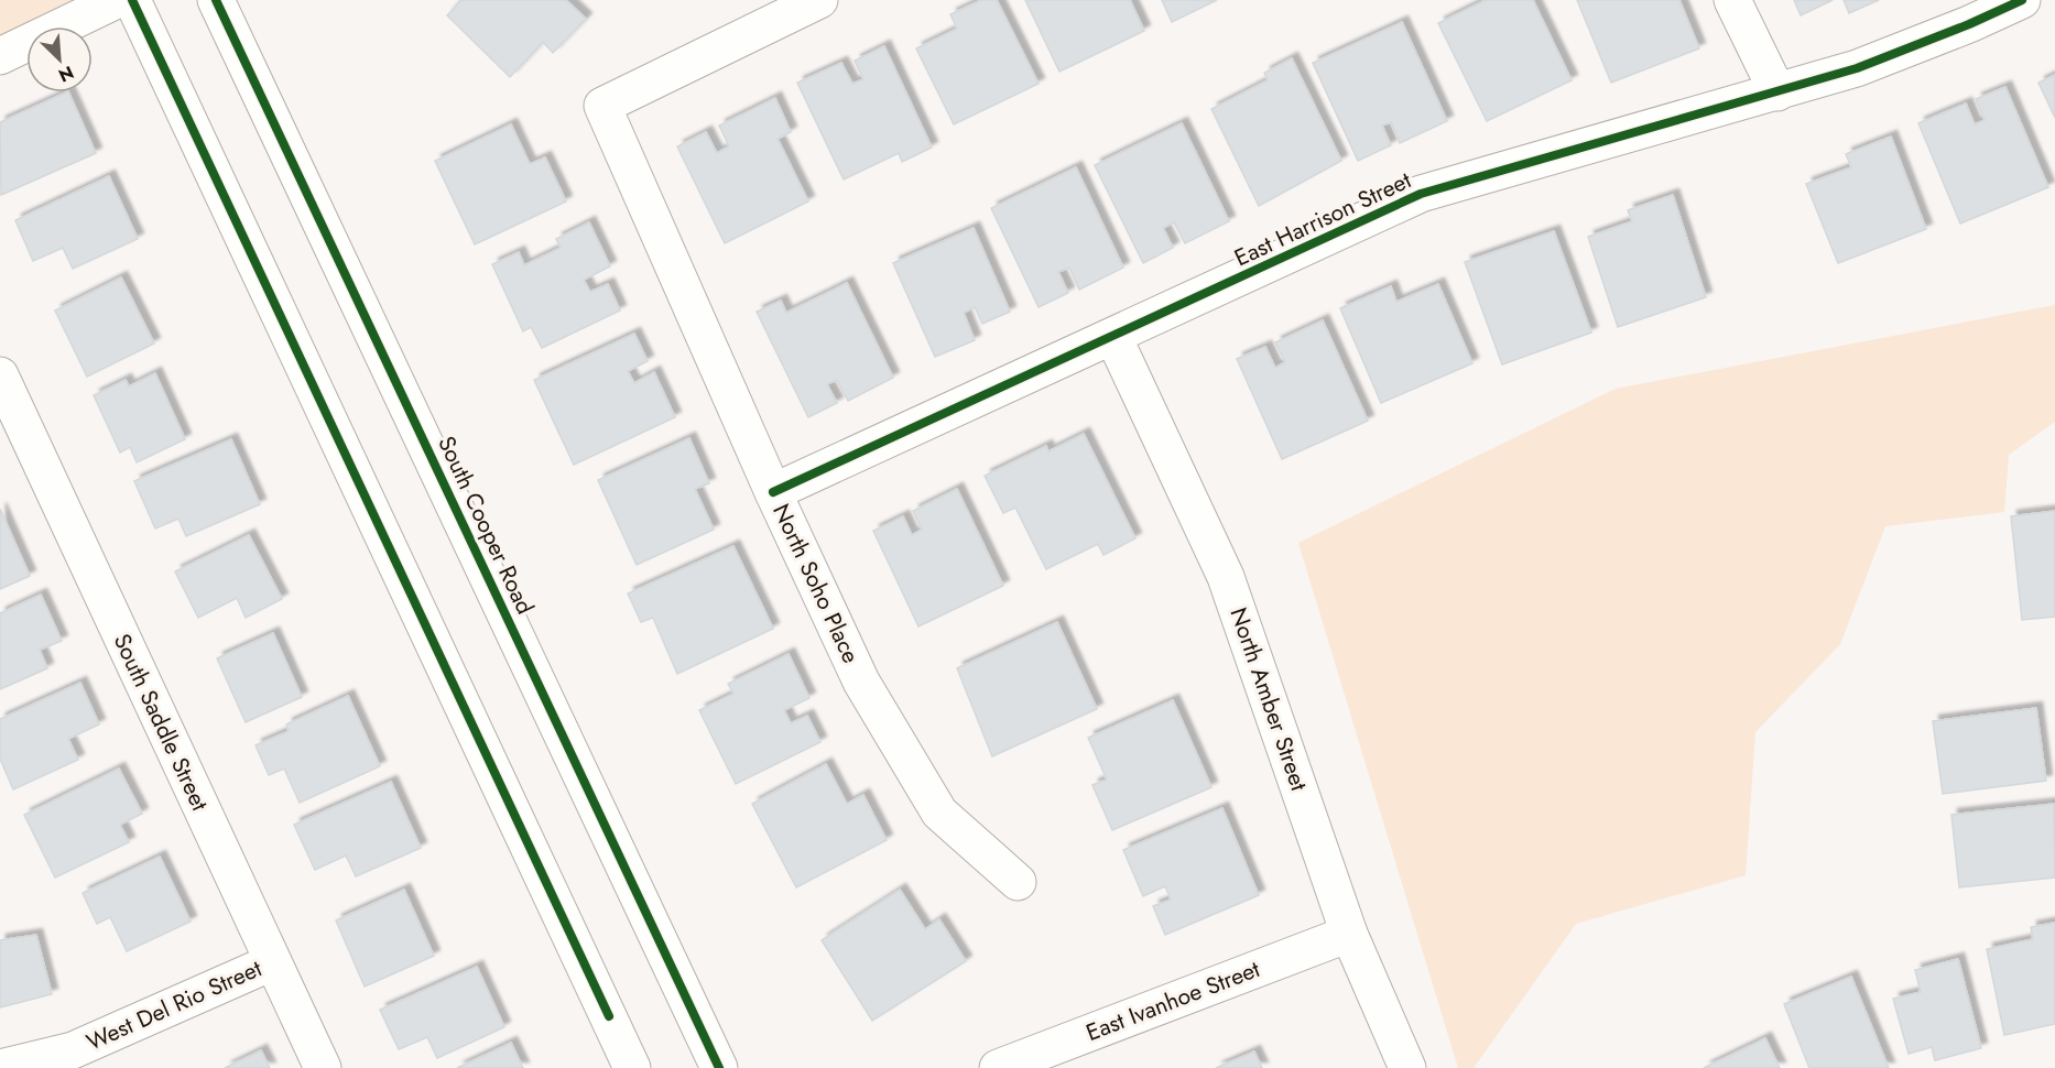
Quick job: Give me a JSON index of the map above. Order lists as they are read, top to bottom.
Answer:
{
  "streets": {
    "street": [
      "East Harrison Street",
      "South Cooper Road",
      "North Soho Place",
      "North Amber Street",
      "South Saddle Street",
      "East Ivanhoe Street",
      "West Del Rio Street"
    ]
  },
  "crossings": [
    ["East Harrison Street", "North Soho Place"],
    ["East Harrison Street", "North Amber Street"],
    ["North Amber Street", "East Ivanhoe Street"],
    ["South Saddle Street", "West Del Rio Street"]
  ],
  "north": "bottom right"
}
